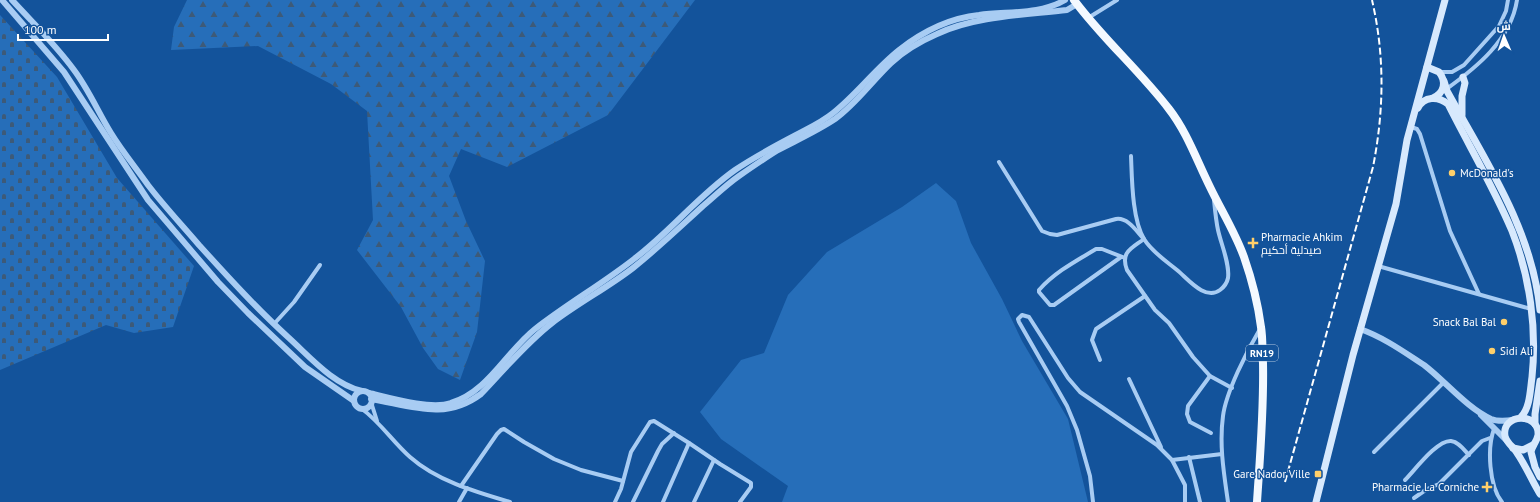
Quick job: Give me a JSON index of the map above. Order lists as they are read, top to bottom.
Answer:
{
  "streets": {
    "main road": ["RN19"]
  },
  "places": {
    "other": ["McDonald's", "Snack Bal Bal", "Sidi Ali"],
    "health": ["Pharmacie Ahkim صيدلية أحكيم", "Pharmacie La Corniche"],
    "transit": ["Gare Nador Ville"]
  },
  "scale_bar": "100 m",
  "north": "top"
}
